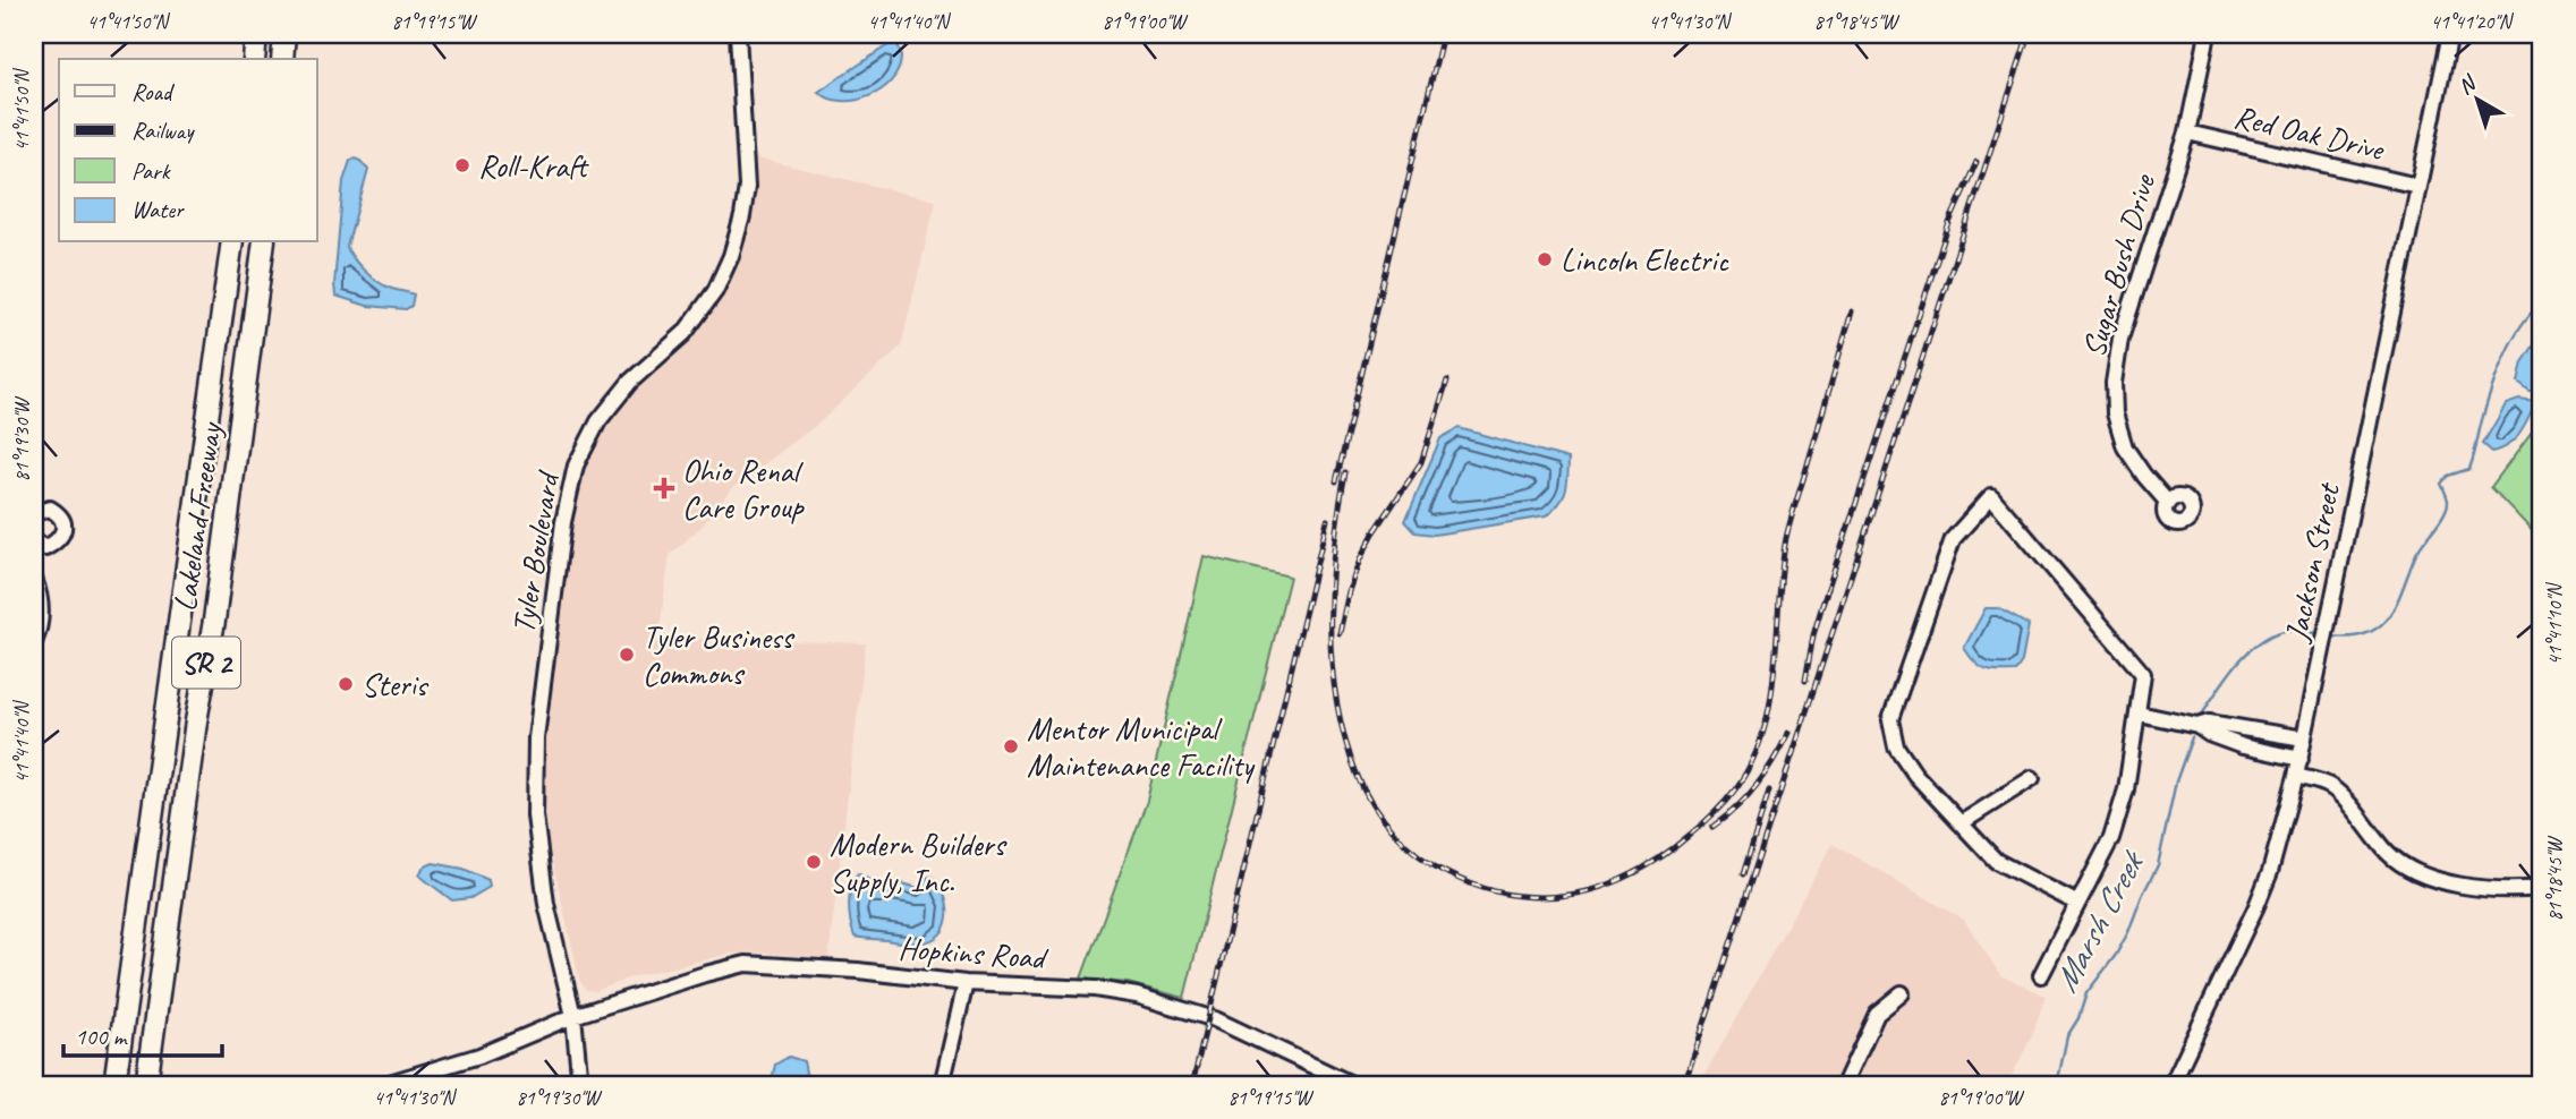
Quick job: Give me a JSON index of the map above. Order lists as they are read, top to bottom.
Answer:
{
  "streets": {
    "highway": ["Lakeland Freeway", "SR 2"],
    "street": [
      "Red Oak Drive",
      "Sugar Bush Drive",
      "Tyler Boulevard",
      "Jackson Street",
      "Hopkins Road"
    ]
  },
  "crossings": [
    ["Red Oak Drive", "Sugar Bush Drive"],
    ["Red Oak Drive", "Jackson Street"],
    ["Tyler Boulevard", "Hopkins Road"]
  ],
  "water": ["Marsh Creek"],
  "places": {
    "other": [
      "Roll-Kraft",
      "Lincoln Electric",
      "Tyler Business Commons",
      "Steris",
      "Mentor Municipal Maintenance Facility",
      "Modern Builders Supply, Inc."
    ],
    "health": ["Ohio Renal Care Group"]
  },
  "legend": [
    "Road",
    "Railway",
    "Park",
    "Water"
  ],
  "scale_bar": "100 m",
  "north": "top left",
  "coordinates": [
    "41°41'50\"N",
    "81°19'15\"W",
    "41°41'40\"N",
    "81°19'00\"W",
    "41°41'30\"N",
    "81°18'45\"W",
    "41°41'20\"N",
    "81°19'30\"W",
    "41°41'10\"N"
  ]
}
